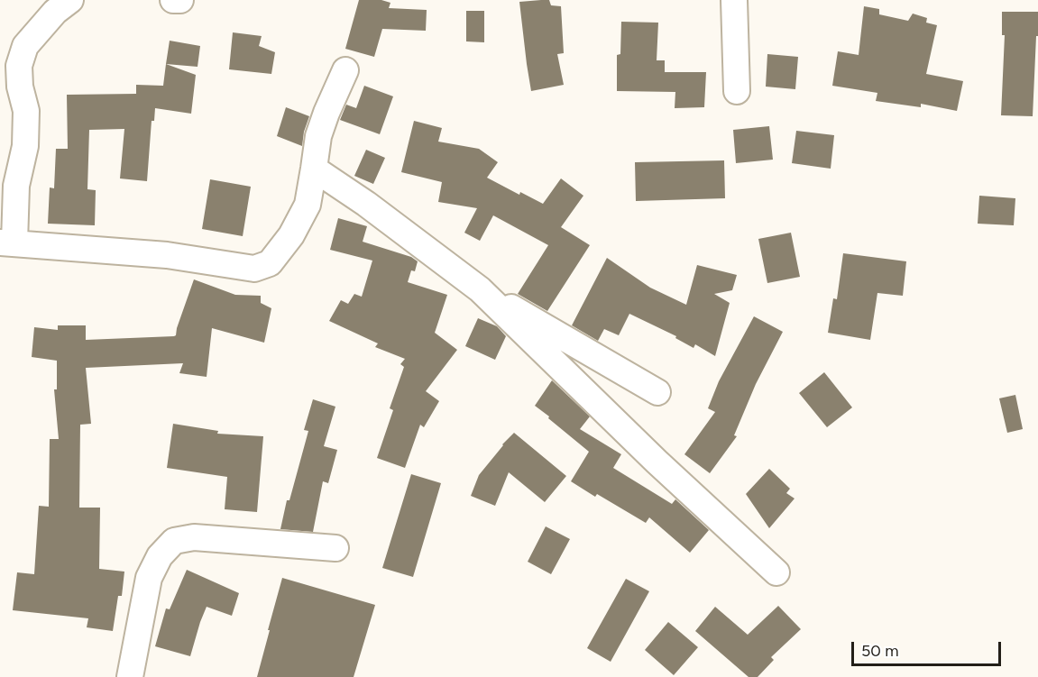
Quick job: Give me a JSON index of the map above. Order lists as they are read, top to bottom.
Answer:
{
  "scale_bar": "50 m"
}
